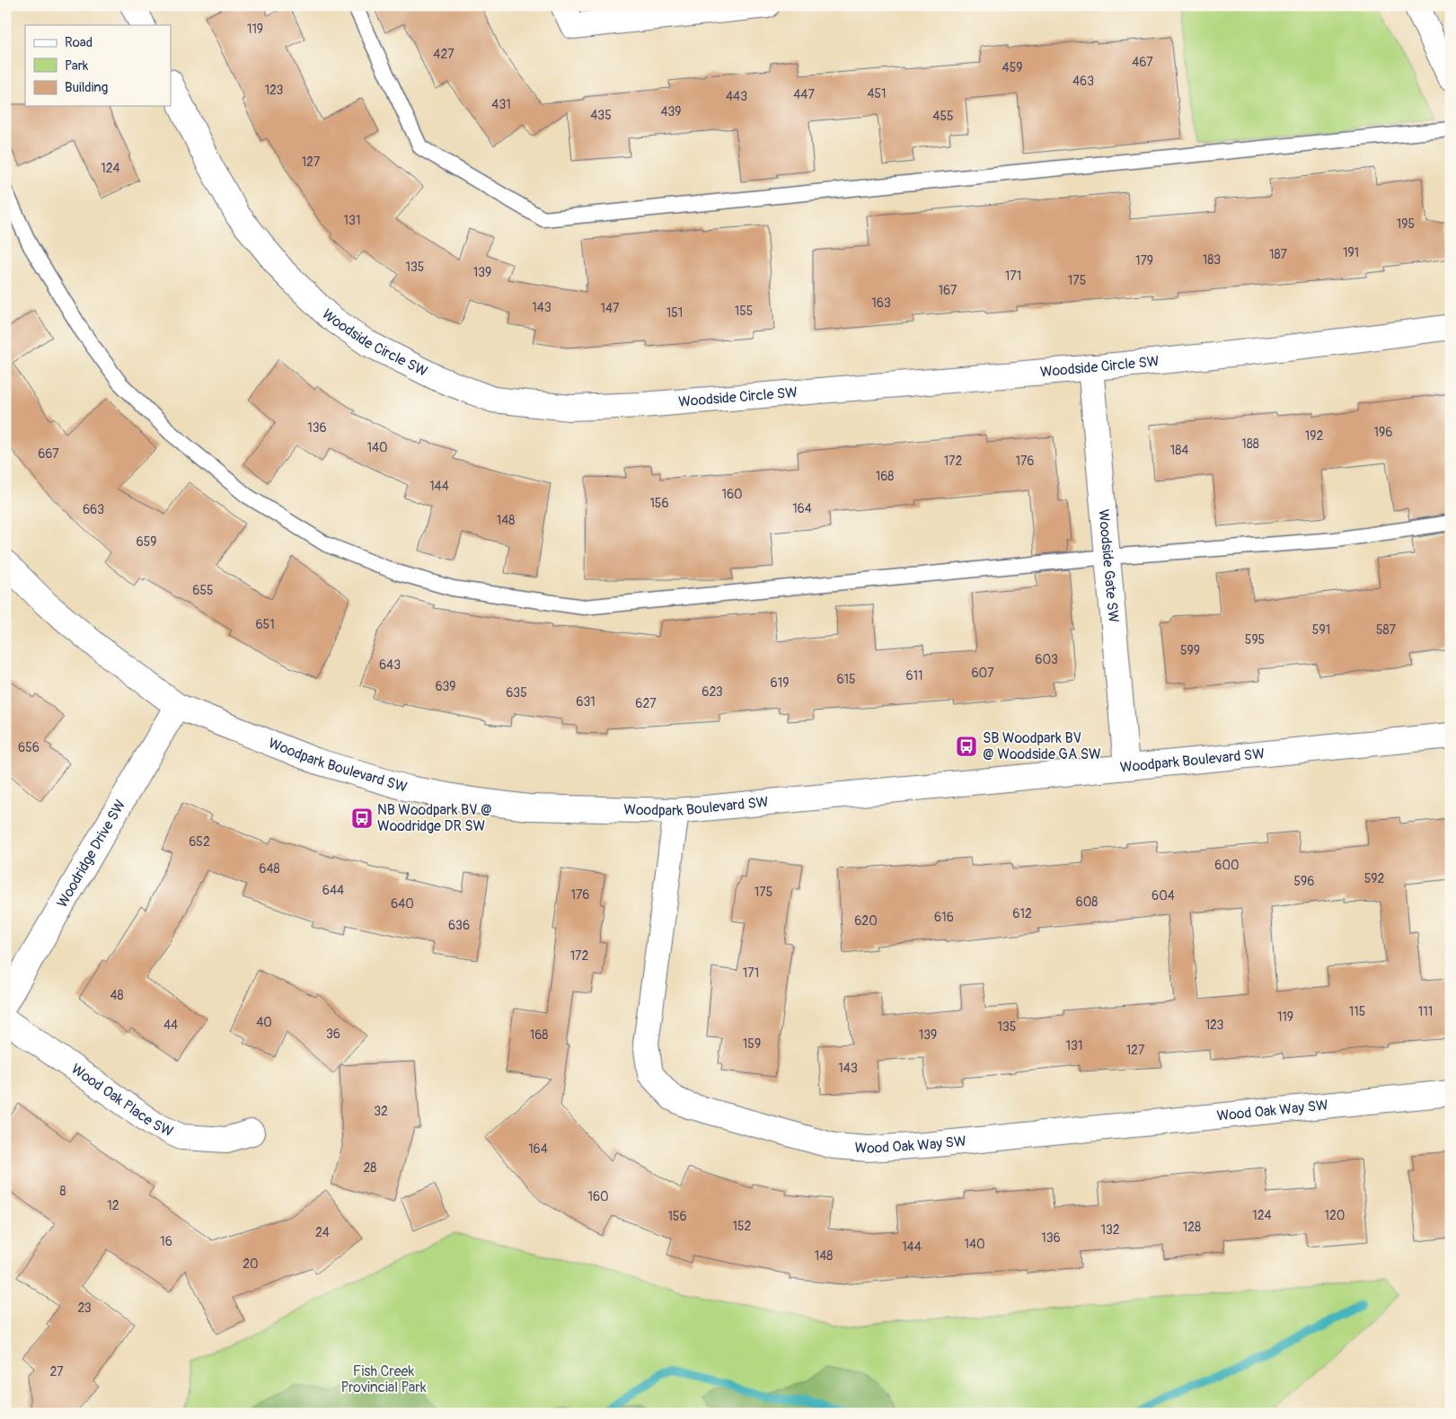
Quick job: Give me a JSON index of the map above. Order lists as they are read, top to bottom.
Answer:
{
  "streets": {
    "street": [
      "Woodside Circle SW",
      "Woodside Gate SW",
      "Woodpark Boulevard SW",
      "Woodridge Drive SW",
      "Wood Oak Place SW",
      "Wood Oak Way SW"
    ]
  },
  "crossings": [
    ["Woodside Circle SW", "Woodside Gate SW"],
    ["Woodside Gate SW", "Woodpark Boulevard SW"],
    ["Woodpark Boulevard SW", "Woodridge Drive SW"],
    ["Woodpark Boulevard SW", "Wood Oak Way SW"]
  ],
  "parks": ["Fish Creek Provincial Park"],
  "places": {
    "bus stop": ["SB Woodpark BV @ Woodside GA SW", "NB Woodpark BV @ Woodridge DR SW"]
  },
  "house_numbers": [
    "119",
    "427",
    "467",
    "459",
    "463",
    "123",
    "451",
    "447",
    "443",
    "431",
    "439",
    "435",
    "455",
    "127",
    "124",
    "131",
    "195",
    "191",
    "187",
    "183",
    "179",
    "135",
    "139",
    "171",
    "175",
    "167",
    "163",
    "143",
    "147",
    "155",
    "151",
    "136",
    "196",
    "192",
    "188",
    "140",
    "184",
    "667",
    "172",
    "176",
    "168",
    "144",
    "160",
    "156",
    "164",
    "663",
    "148",
    "659",
    "655",
    "651",
    "591",
    "587",
    "595",
    "599",
    "603",
    "643",
    "607",
    "611",
    "615",
    "619",
    "639",
    "623",
    "635",
    "631",
    "627",
    "656",
    "652",
    "600",
    "648",
    "592",
    "596",
    "644",
    "175",
    "176",
    "604",
    "608",
    "640",
    "612",
    "616",
    "620",
    "636",
    "172",
    "171",
    "48",
    "115",
    "111",
    "119",
    "40",
    "44",
    "123",
    "135",
    "36",
    "168",
    "139",
    "159",
    "131",
    "127",
    "143",
    "32",
    "164",
    "28",
    "8",
    "160",
    "12",
    "124",
    "120",
    "156",
    "152",
    "128",
    "132",
    "24",
    "136",
    "16",
    "140",
    "144",
    "148",
    "20",
    "23",
    "27"
  ],
  "legend": ["Road", "Park", "Building"]
}
